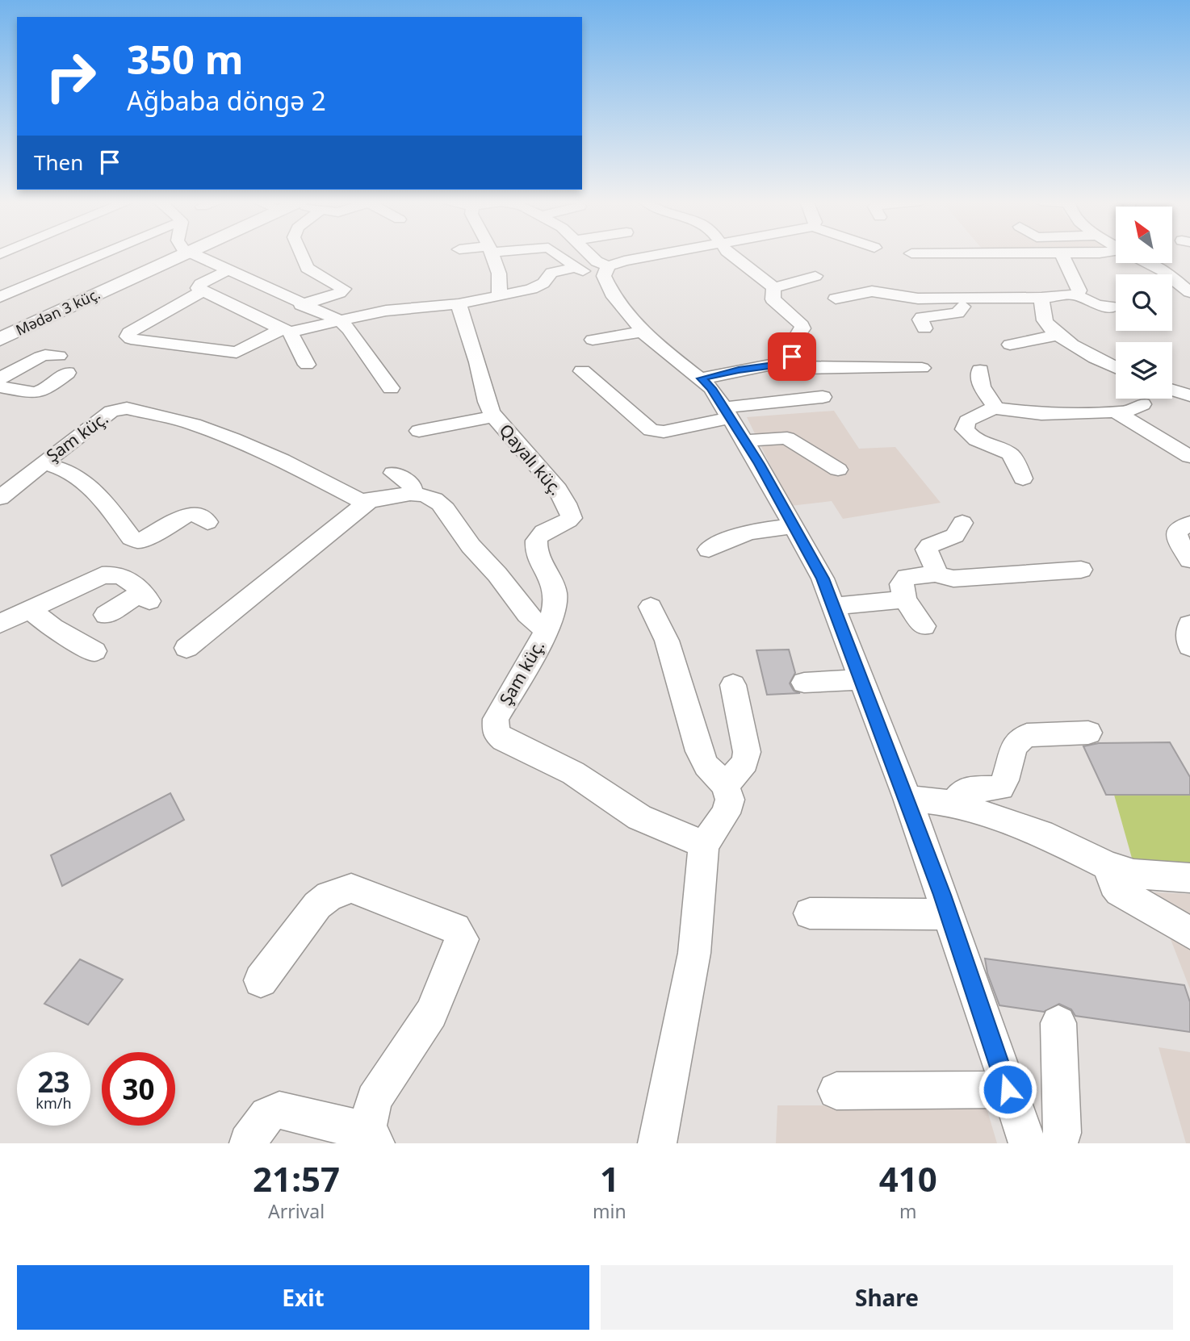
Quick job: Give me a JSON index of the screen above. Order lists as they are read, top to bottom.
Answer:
{
  "streets": {
    "main road": ["Mədən 3 küç."],
    "street": ["Şam küç.", "Qayalı küç."]
  },
  "crossings": [
    ["Şam küç.", "Qayalı küç."]
  ],
  "north": "top left",
  "page": {
    "turn": ["350 m", "Ağbaba döngə 2"],
    "then": "Then",
    "speed": "23 km/h",
    "limit": "30",
    "eta": [
      "21:57",
      "Arrival",
      "1",
      "min",
      "410",
      "m"
    ],
    "buttons": ["Exit", "Share"]
  }
}
